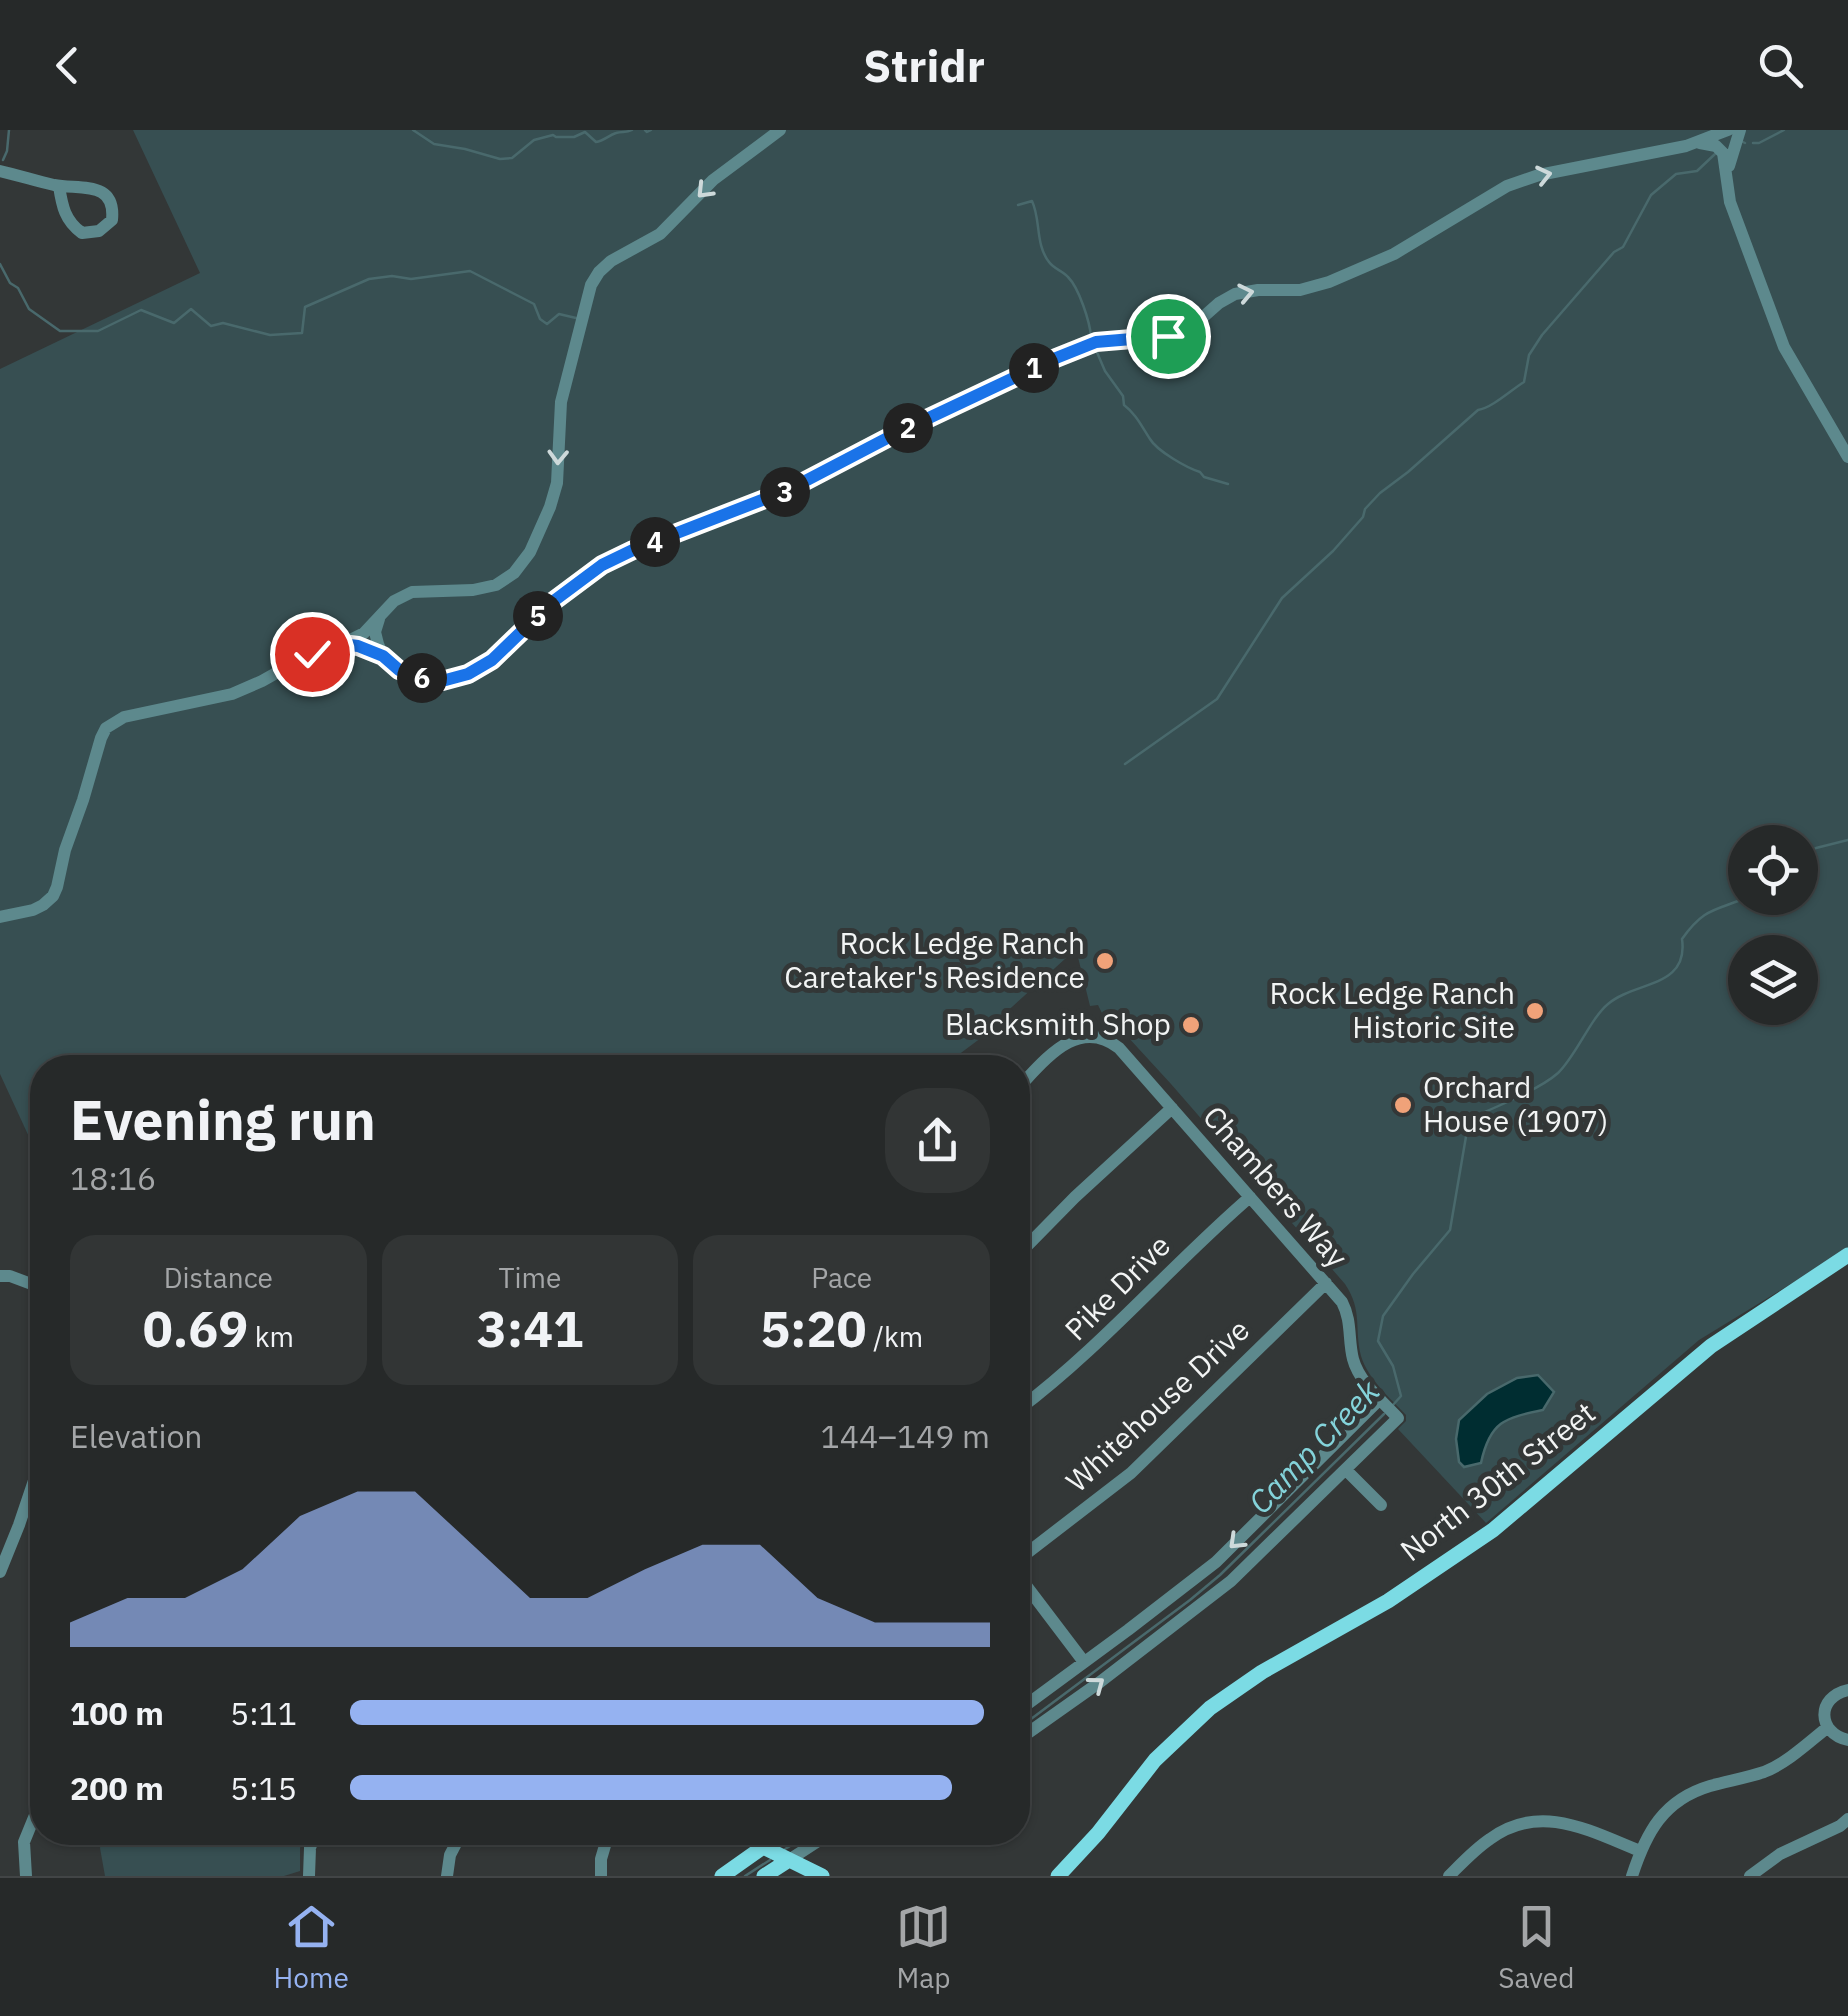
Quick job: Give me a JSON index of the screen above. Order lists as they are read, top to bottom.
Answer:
{
  "streets": {
    "main road": ["North 30th Street"],
    "street": ["Chambers Way", "Pike Drive", "Whitehouse Drive"]
  },
  "crossings": [
    ["Chambers Way", "Pike Drive"],
    ["Chambers Way", "Whitehouse Drive"]
  ],
  "water": ["Camp Creek"],
  "places": [
    "Rock Ledge Ranch Caretaker's Residence",
    "Rock Ledge Ranch Historic Site",
    "Blacksmith Shop",
    "Orchard House (1907)"
  ],
  "page": {
    "header": "Stridr",
    "pins": [
      "1",
      "2",
      "3",
      "4",
      "5",
      "6"
    ],
    "heading": ["Evening run", "18:16"],
    "stats": [
      ["Distance", "0.69 km"],
      ["Time", "3:41"],
      ["Pace", "5:20 /km"]
    ],
    "chart": ["Elevation", "144–149 m"],
    "list": [
      {
        "name": "100 m",
        "note": "5:11"
      },
      {
        "name": "200 m",
        "note": "5:15"
      }
    ],
    "tabs": ["Home", "Map", "Saved"]
  }
}
